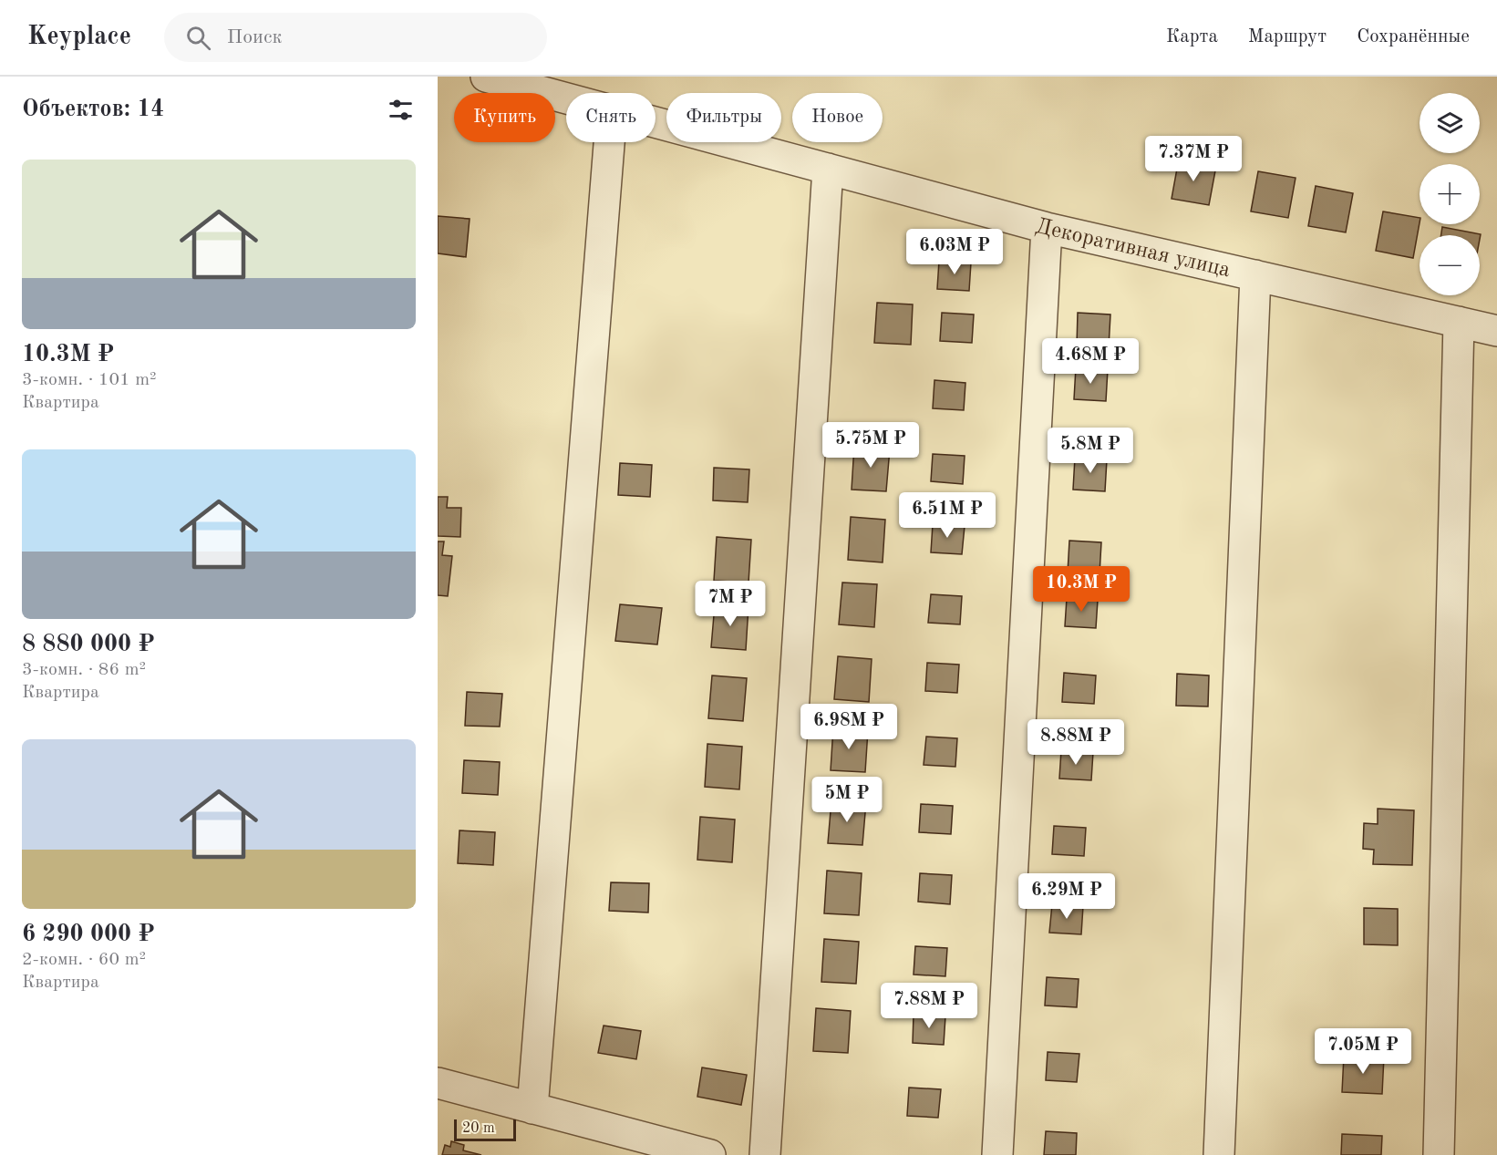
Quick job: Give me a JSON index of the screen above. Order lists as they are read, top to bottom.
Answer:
{
  "streets": {
    "street": ["Декоративная улица"]
  },
  "scale_bar": "20 m",
  "page": {
    "header": "Keyplace",
    "search": "Поиск",
    "nav": ["Карта", "Маршрут", "Сохранённые"],
    "heading": "Объектов: 14",
    "map_buttons": ["+", "−"],
    "chip": [
      "Купить",
      "Снять",
      "Фильтры",
      "Новое"
    ],
    "price": [
      "7.37M ₽",
      "6.03M ₽",
      "4.68M ₽",
      "5.75M ₽",
      "5.8M ₽",
      "6.51M ₽",
      "10.3M ₽",
      "7M ₽",
      "6.98M ₽",
      "8.88M ₽",
      "5M ₽",
      "6.29M ₽",
      "7.88M ₽",
      "7.05M ₽"
    ],
    "list": [
      {
        "name": "10.3M ₽",
        "note": "3-комн. · 101 m² · Квартира"
      },
      {
        "name": "8 880 000 ₽",
        "note": "3-комн. · 86 m² · Квартира"
      },
      {
        "name": "6 290 000 ₽",
        "note": "2-комн. · 60 m² · Квартира"
      }
    ],
    "scale": "20 m"
  }
}
